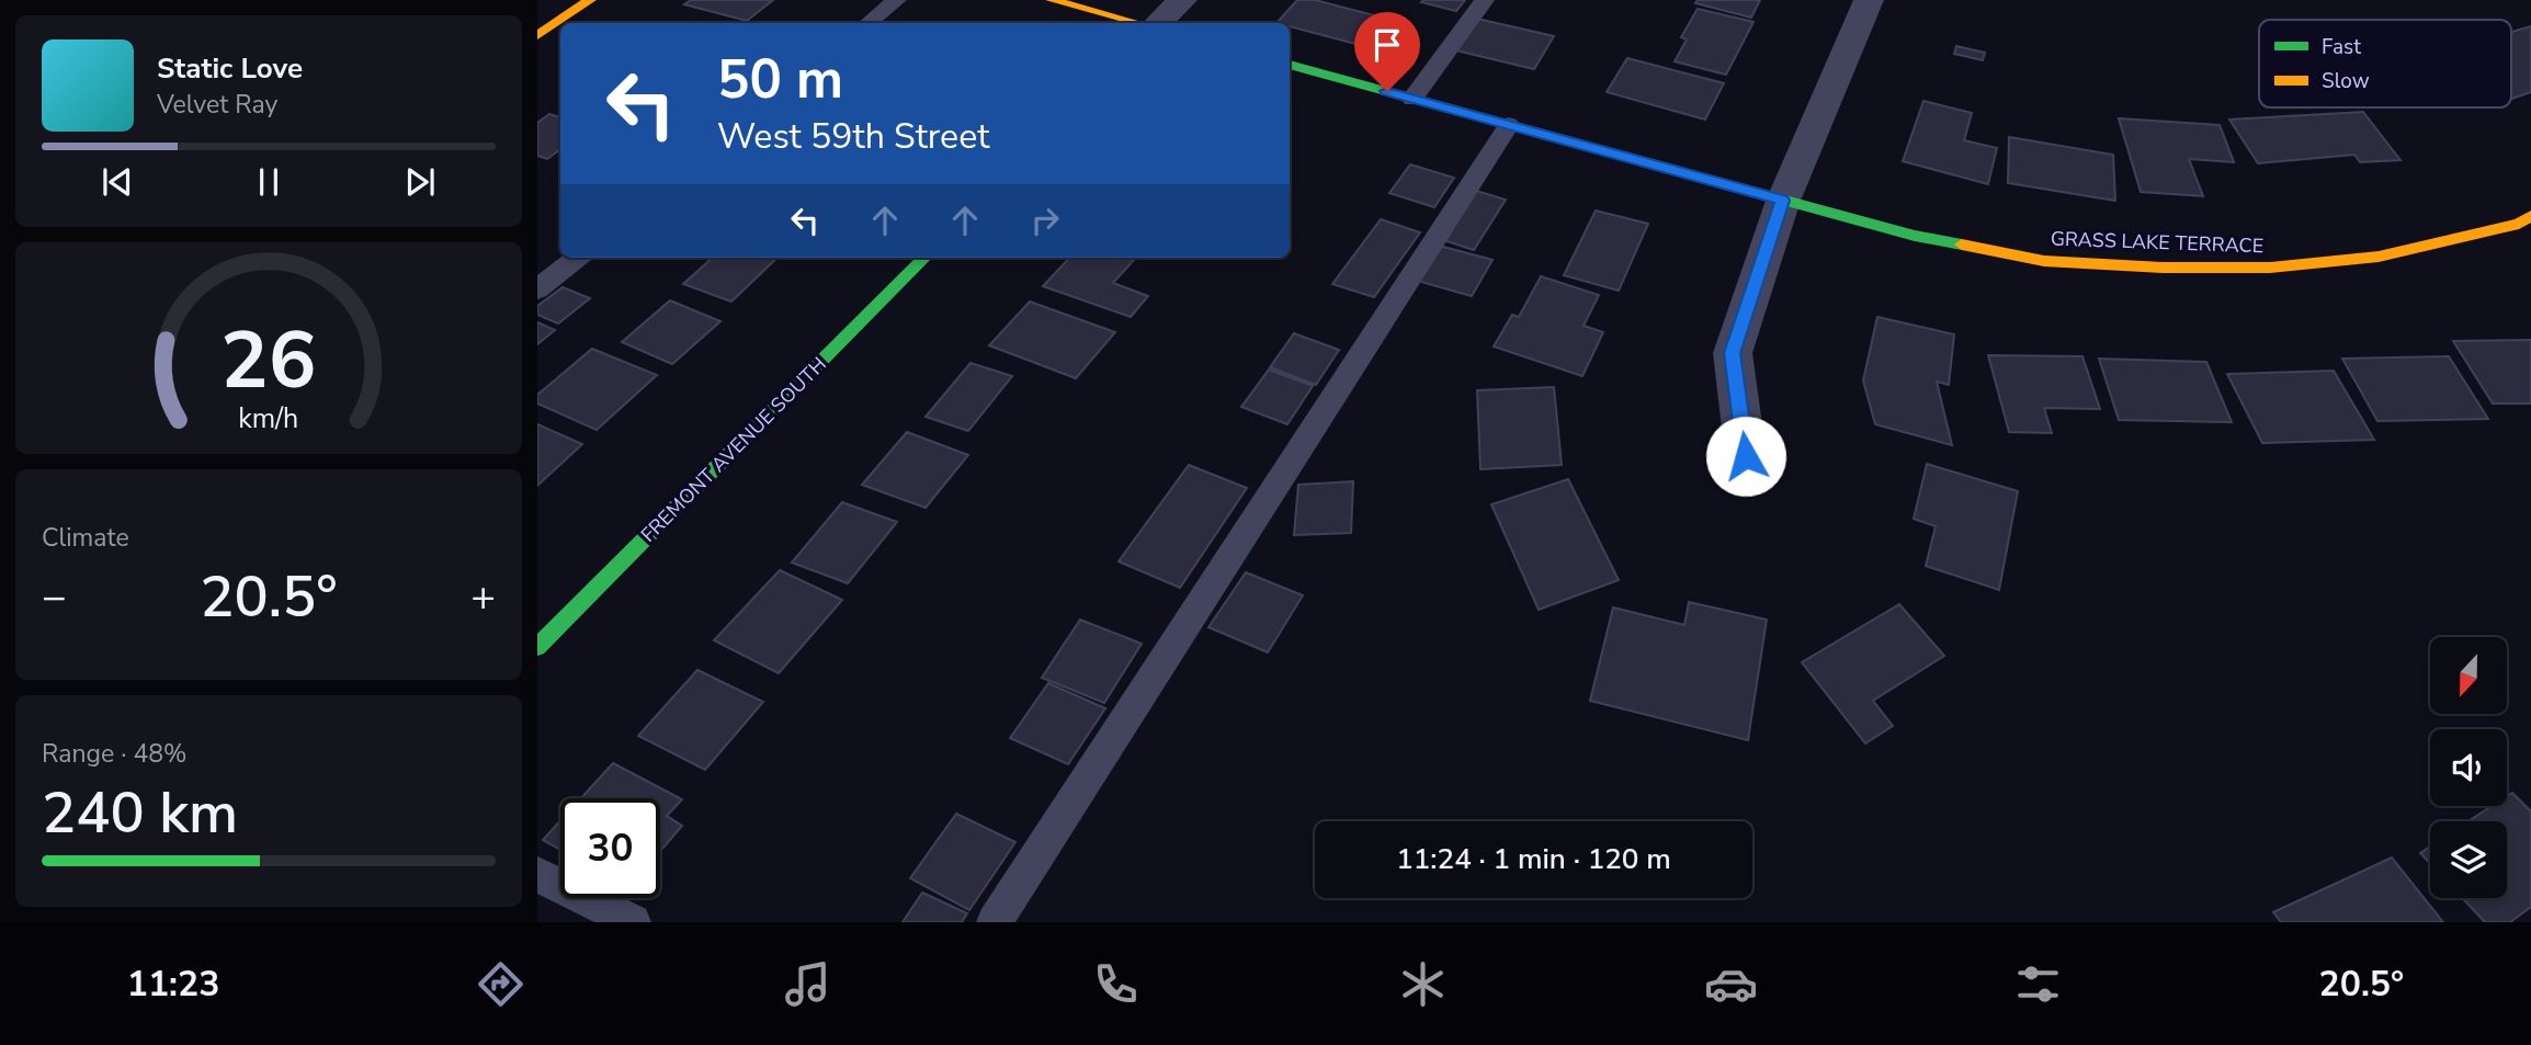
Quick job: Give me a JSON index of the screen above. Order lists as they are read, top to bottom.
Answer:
{
  "streets": {
    "street": ["GRASS LAKE TERRACE", "FREMONT AVENUE SOUTH"]
  },
  "legend": ["Fast", "Slow"],
  "north": "bottom",
  "page": {
    "turn": ["50 m", "West 59th Street"],
    "song": ["Static Love", "Velvet Ray"],
    "tile": [
      "Climate",
      ["Range · 48%", "240 km"]
    ],
    "heat": ["−", "20.5°", "+"],
    "limit": "30",
    "trip": "11:24 · 1 min · 120 m",
    "tabs": ["11:23", "20.5°"],
    "gauge": ["26", "km/h"]
  }
}
